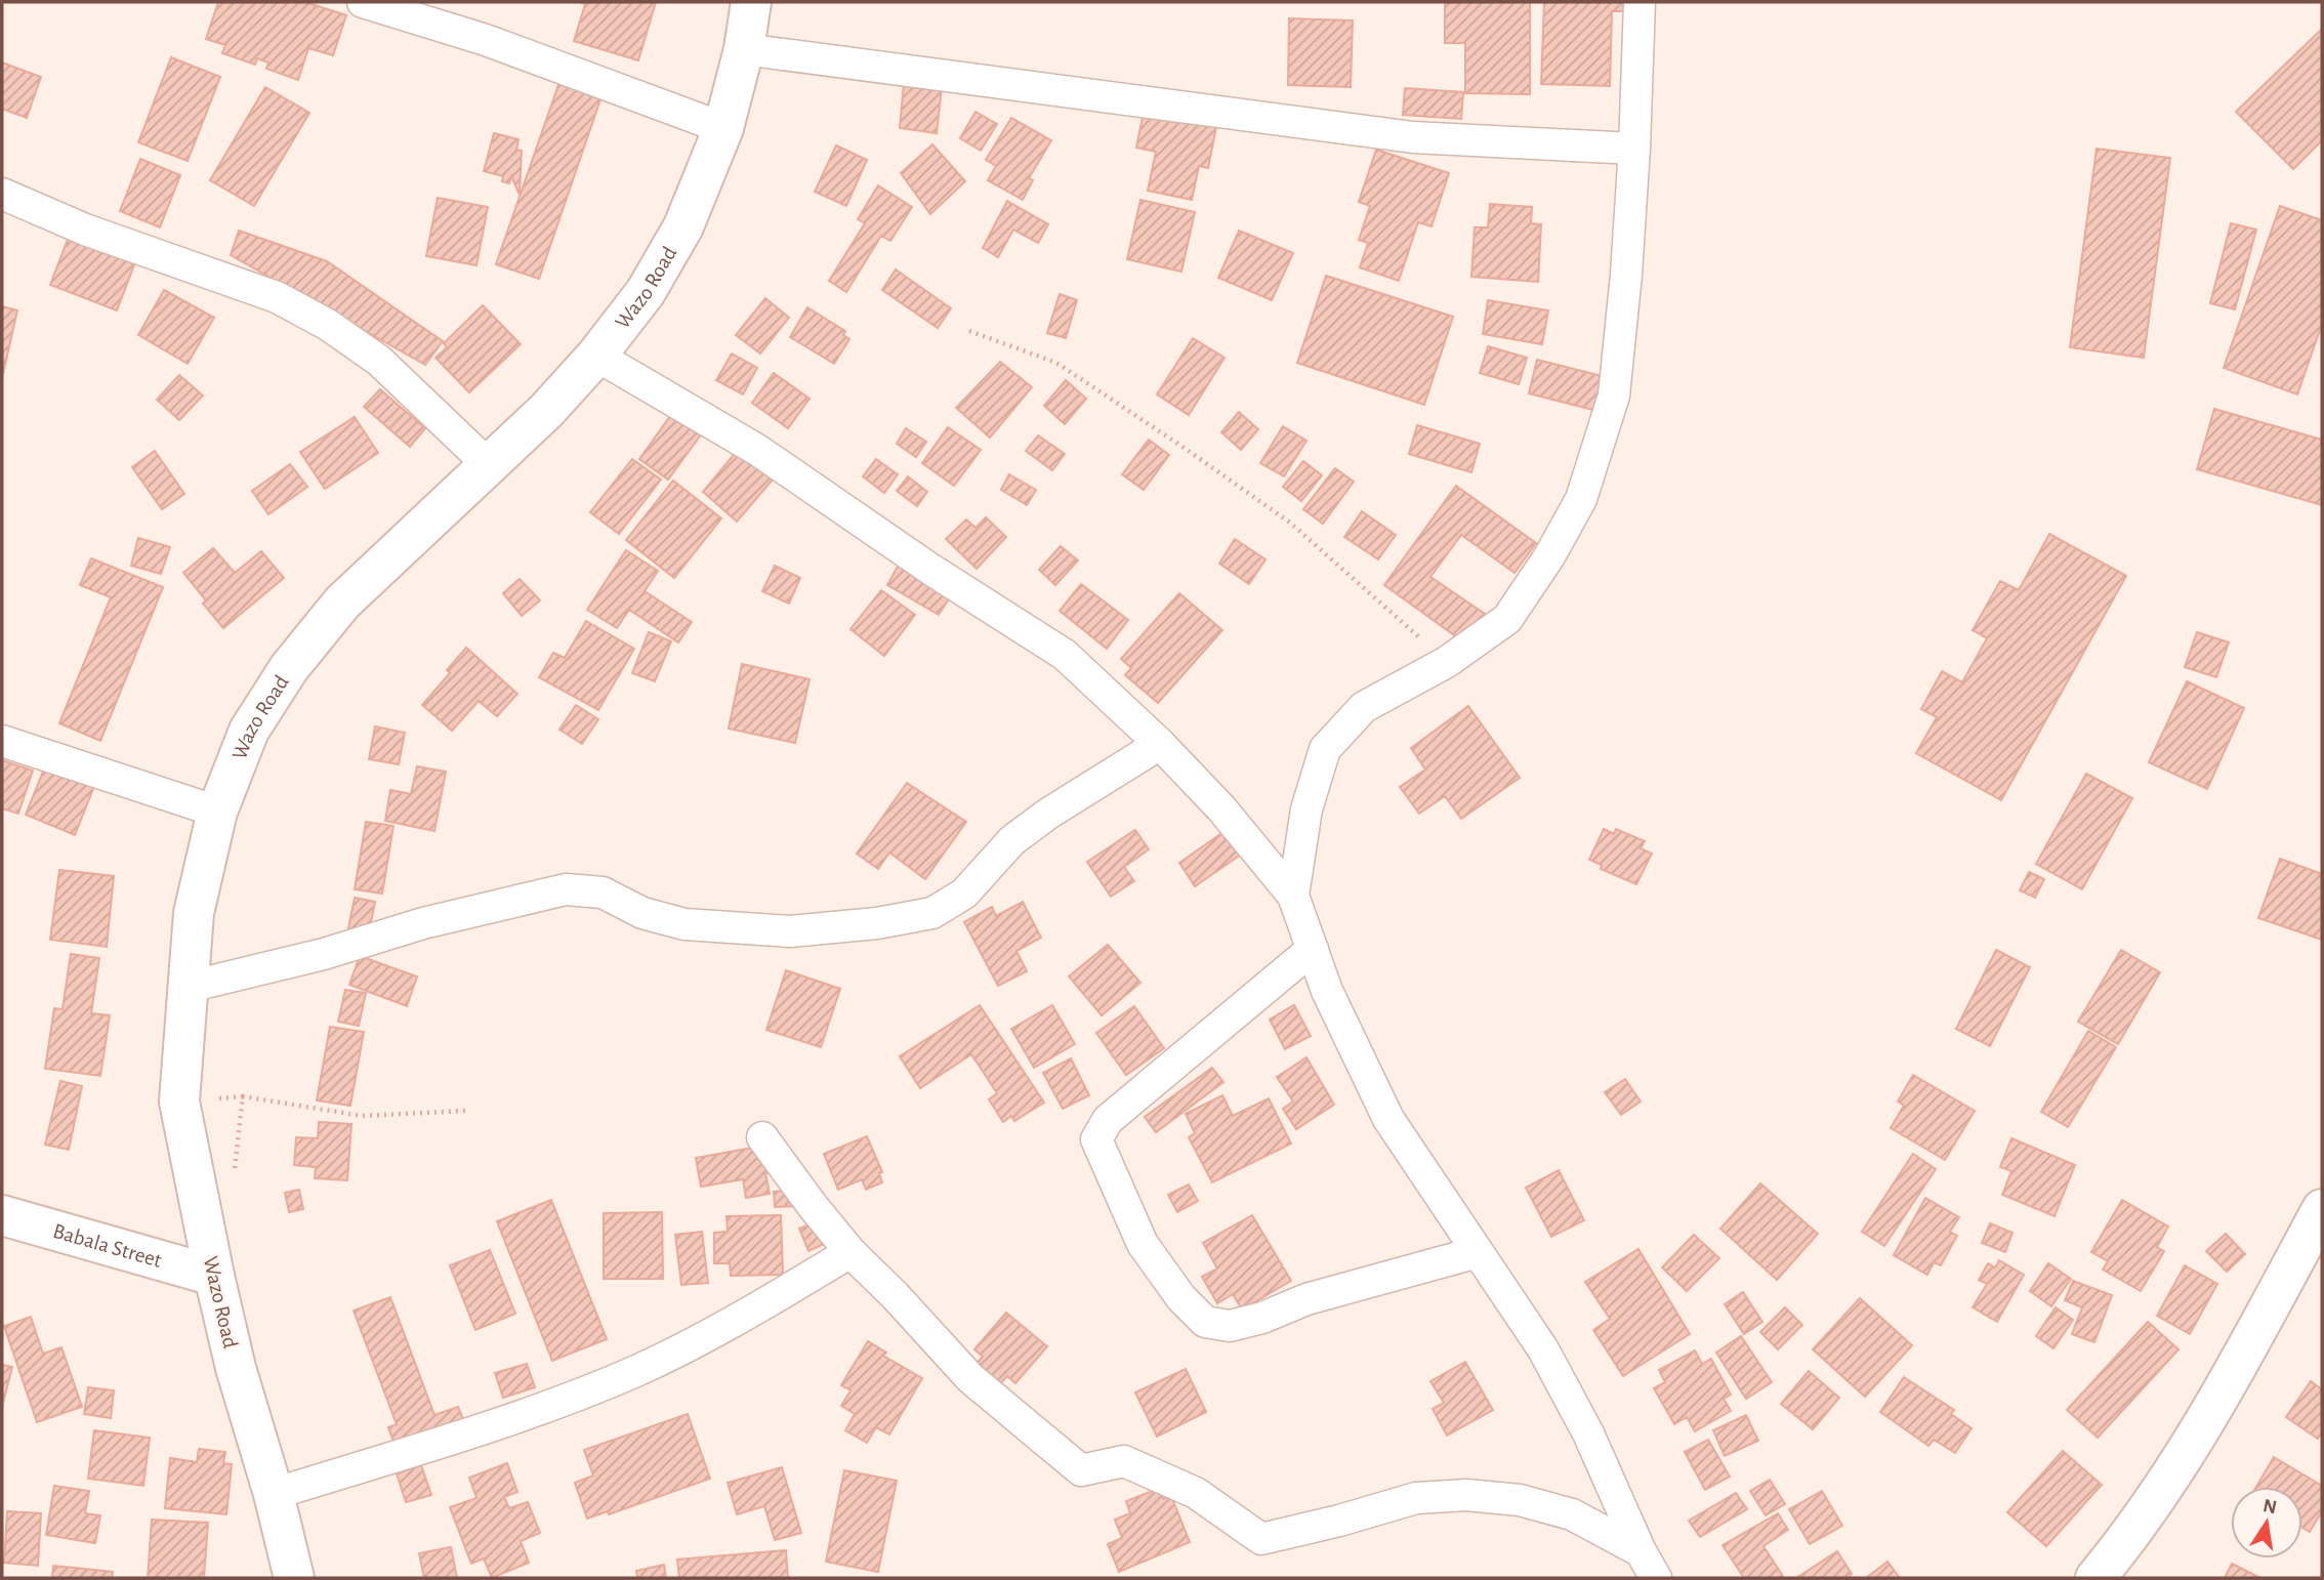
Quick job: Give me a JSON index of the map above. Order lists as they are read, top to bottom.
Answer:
{
  "streets": {
    "main road": ["Wazo Road", "Babala Street"]
  },
  "crossings": [
    ["Wazo Road", "Babala Street"]
  ],
  "north": "top"
}
